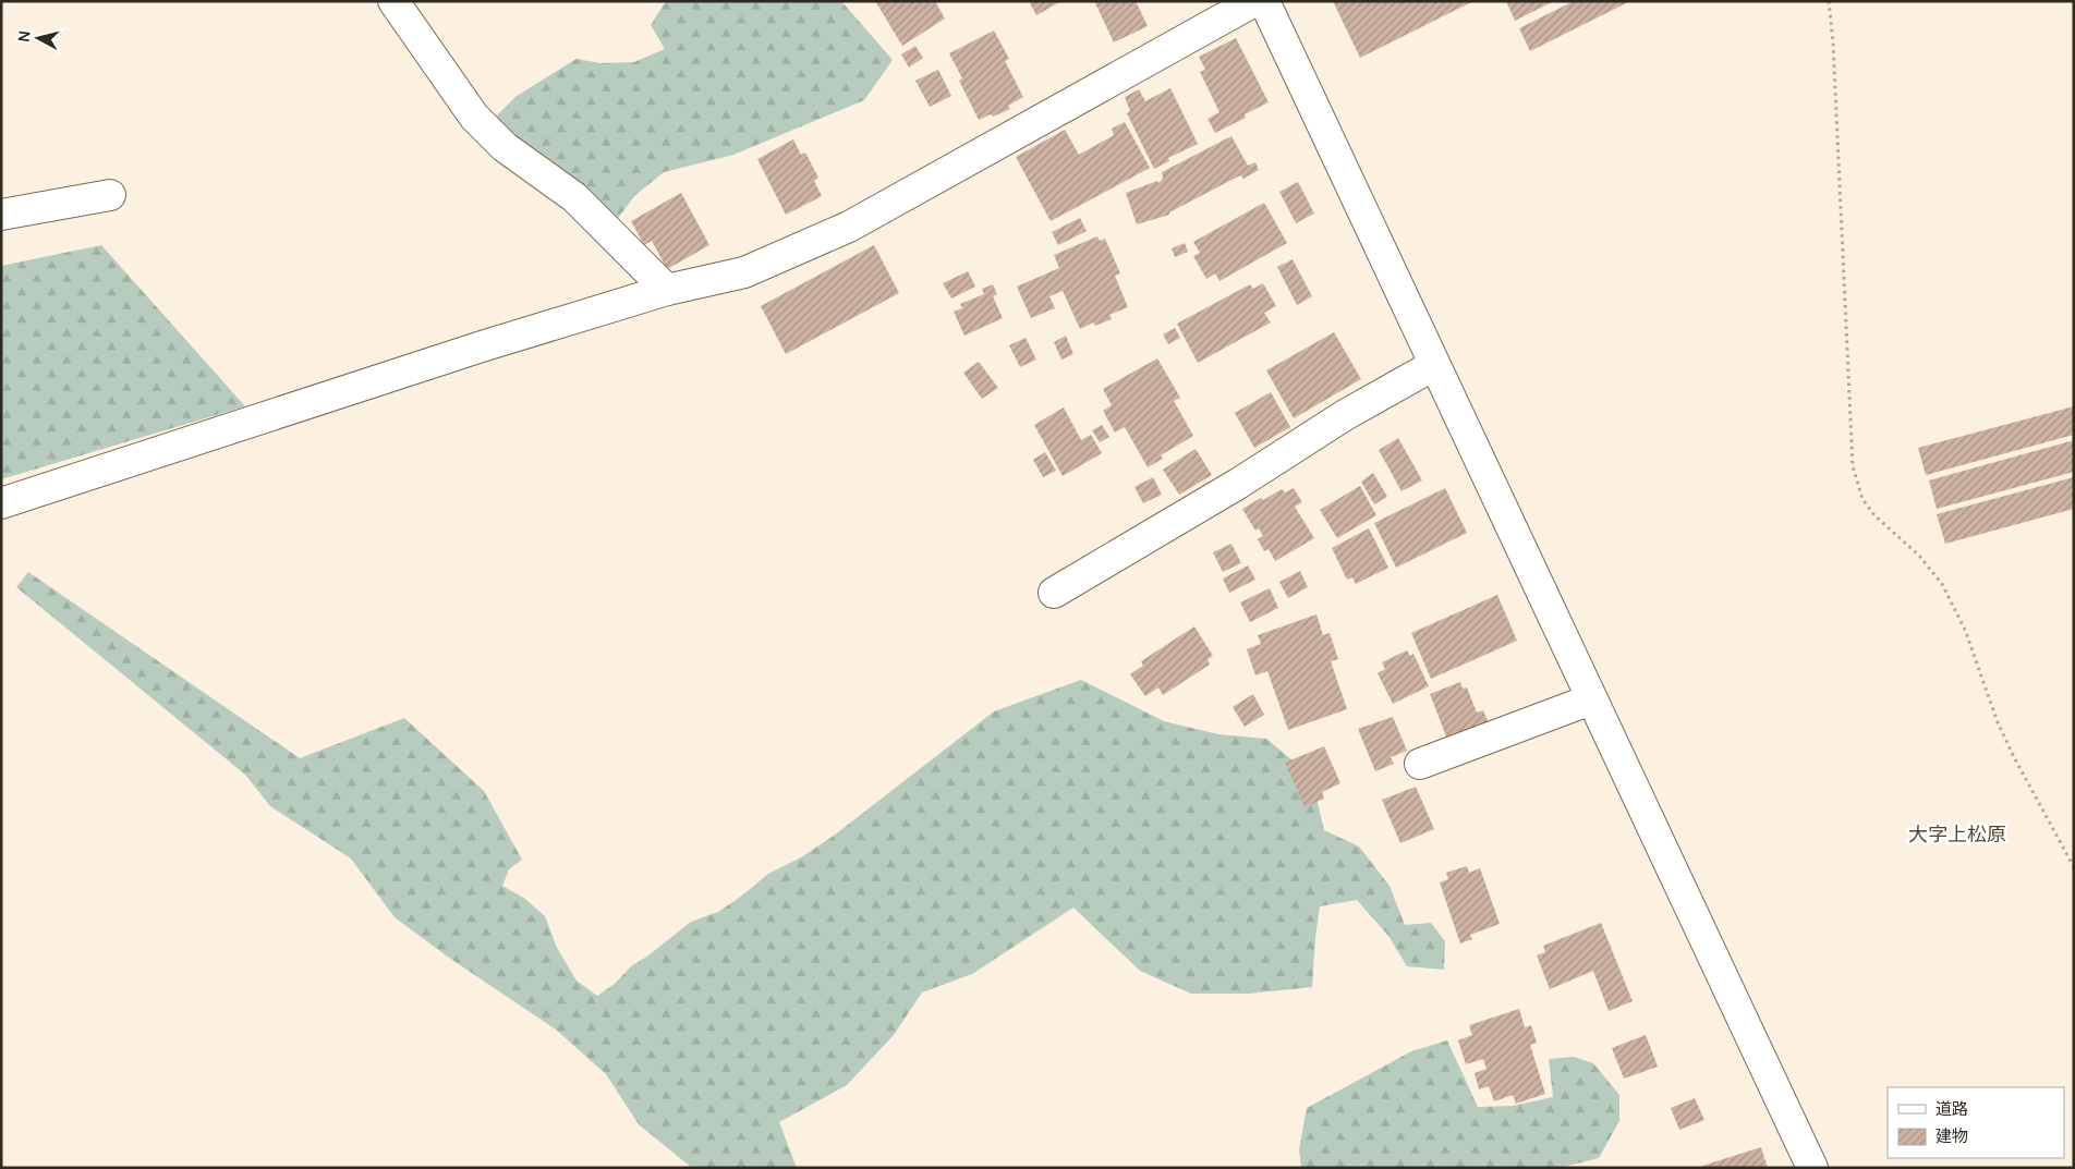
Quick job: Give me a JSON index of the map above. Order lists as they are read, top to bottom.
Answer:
{
  "districts": ["大字上松原"],
  "legend": ["道路", "建物"],
  "north": "left"
}
